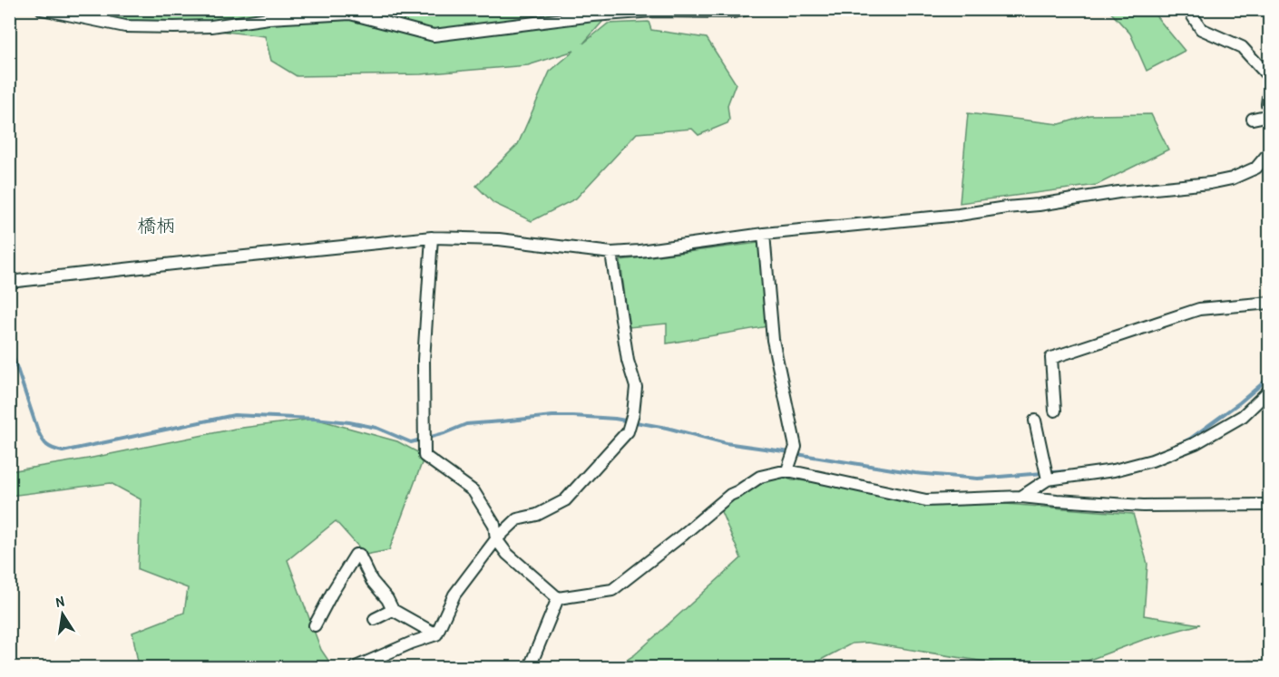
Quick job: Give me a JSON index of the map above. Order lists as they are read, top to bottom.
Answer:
{
  "districts": ["橋柄"],
  "north": "top"
}
